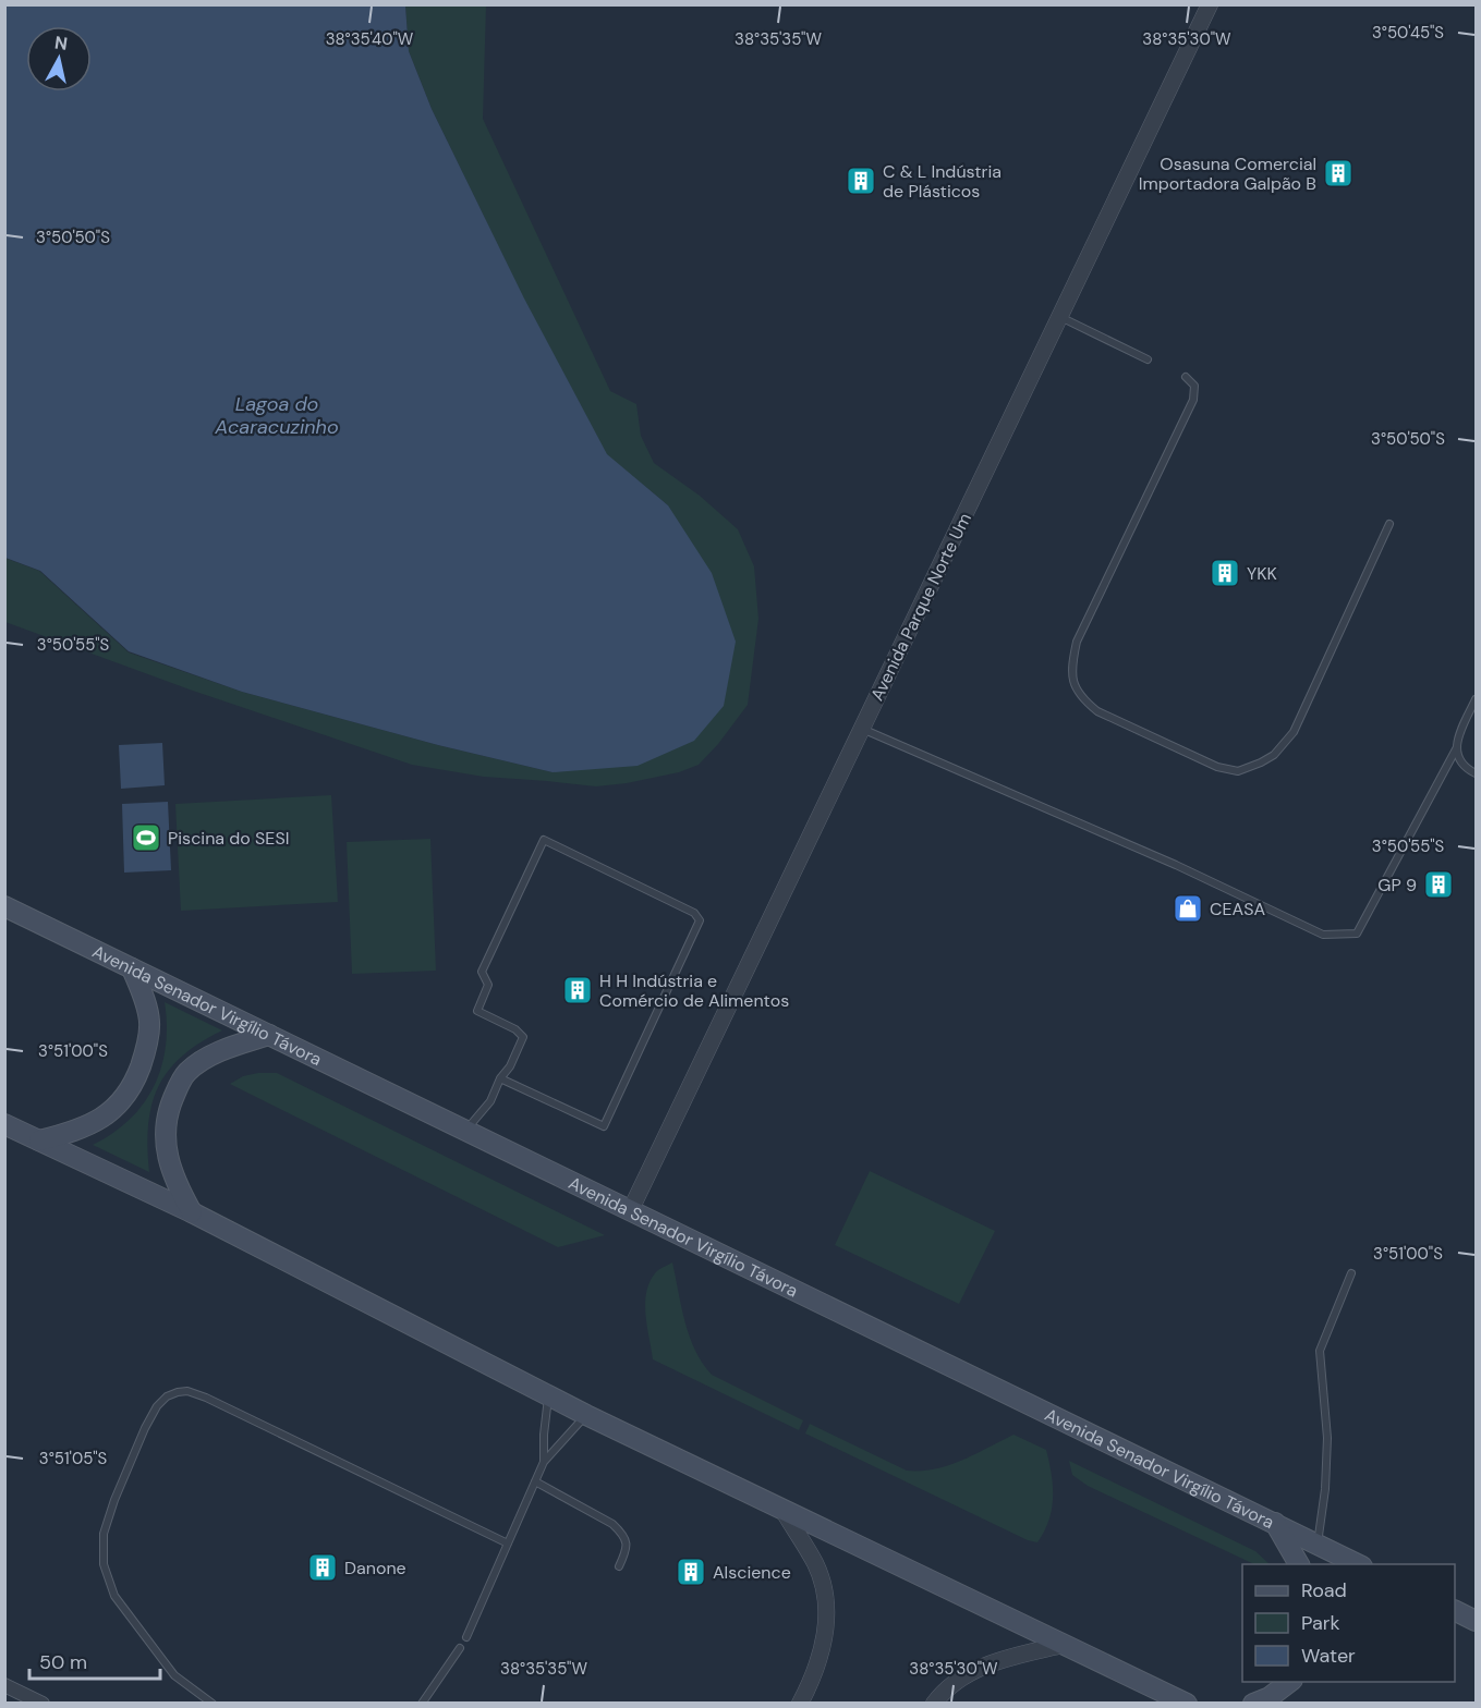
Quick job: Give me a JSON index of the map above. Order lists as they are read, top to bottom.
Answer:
{
  "streets": {
    "main road": ["Avenida Senador Virgílio Távora"],
    "street": ["Avenida Parque Norte Um"]
  },
  "crossings": [
    ["Avenida Parque Norte Um", "Avenida Senador Virgílio Távora"]
  ],
  "water": ["Lagoa do Acaracuzinho"],
  "places": {
    "building": [
      "Osasuna Comercial Importadora Galpão B",
      "C & L Indústria de Plásticos",
      "YKK",
      "GP 9",
      "H H Indústria e Comércio de Alimentos",
      "Danone",
      "Alscience"
    ],
    "sports": ["Piscina do SESI"],
    "shop": ["CEASA"]
  },
  "legend": ["Road", "Park", "Water"],
  "scale_bar": "50 m",
  "north": "top",
  "coordinates": [
    "3°50'45\"S",
    "38°35'40\"W",
    "38°35'35\"W",
    "38°35'30\"W",
    "3°50'50\"S",
    "3°50'55\"S",
    "3°51'00\"S",
    "3°51'05\"S"
  ]
}
